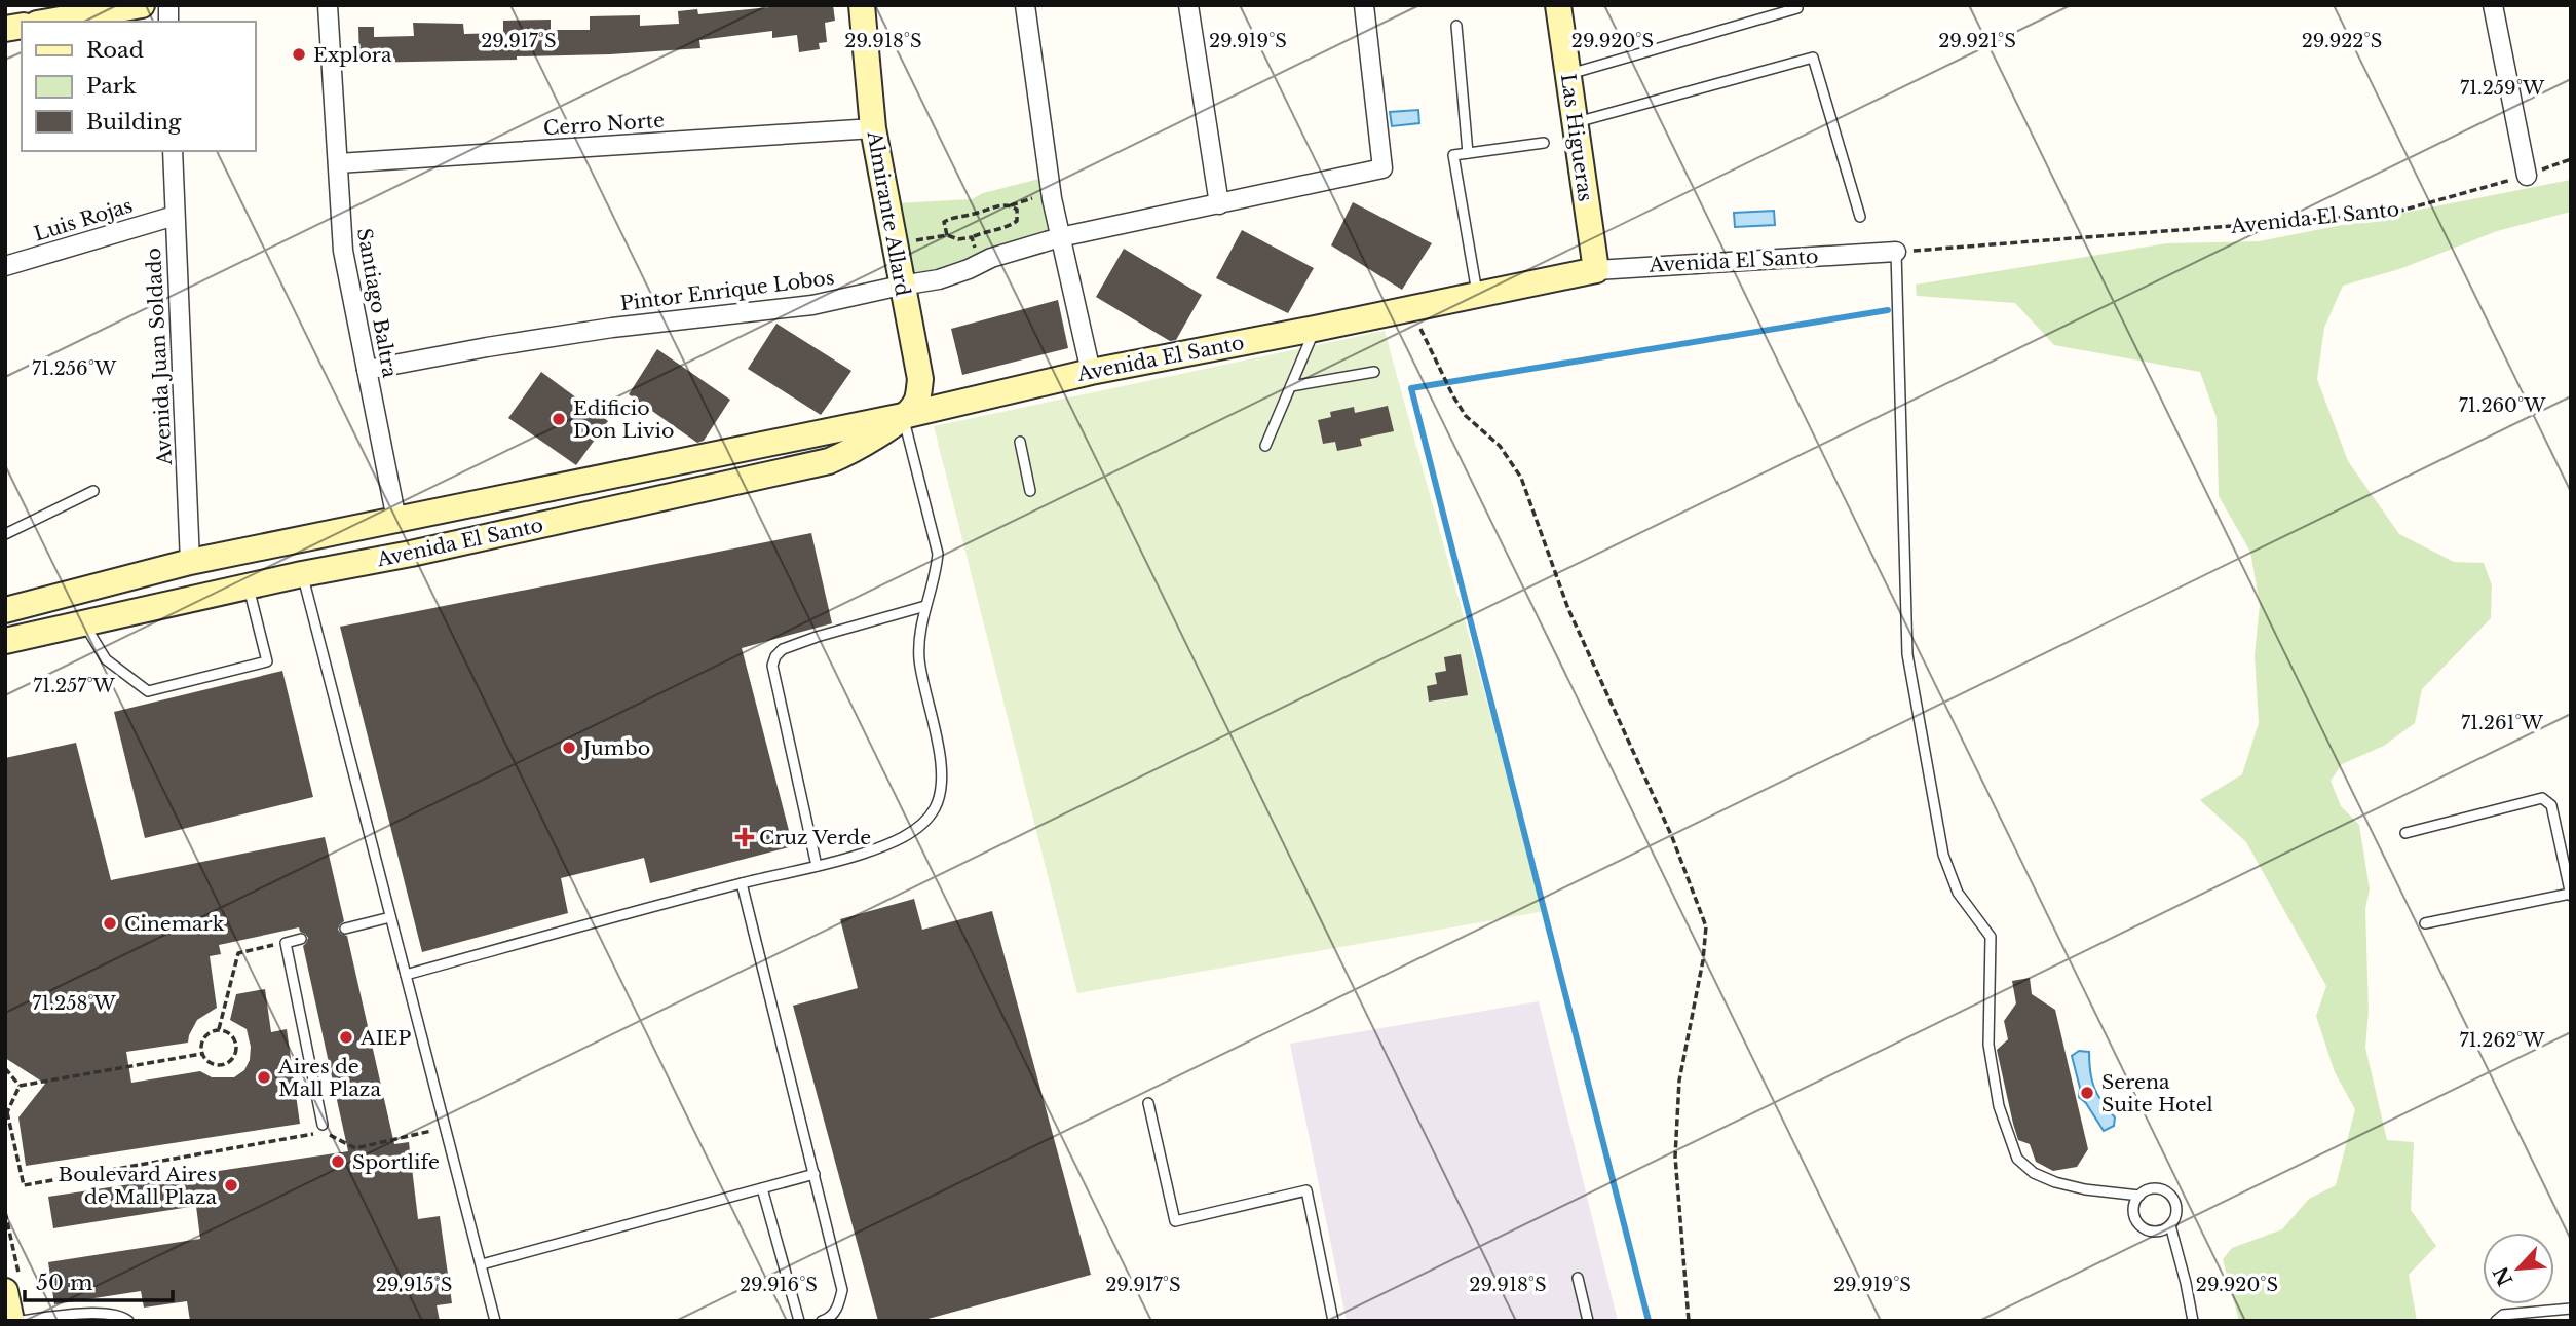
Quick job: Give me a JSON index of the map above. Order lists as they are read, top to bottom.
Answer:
{
  "streets": {
    "main road": ["Las Higueras", "Almirante Allard", "Avenida El Santo"],
    "street": [
      "Cerro Norte",
      "Luis Rojas",
      "Pintor Enrique Lobos",
      "Santiago Baltra",
      "Avenida Juan Soldado"
    ]
  },
  "crossings": [
    ["Cerro Norte", "Almirante Allard"],
    ["Cerro Norte", "Santiago Baltra"],
    ["Las Higueras", "Avenida El Santo"],
    ["Almirante Allard", "Avenida El Santo"],
    ["Almirante Allard", "Pintor Enrique Lobos"],
    ["Avenida El Santo", "Santiago Baltra"],
    ["Avenida El Santo", "Avenida Juan Soldado"],
    ["Luis Rojas", "Avenida Juan Soldado"],
    ["Pintor Enrique Lobos", "Santiago Baltra"]
  ],
  "places": {
    "other": [
      "Explora",
      "Edificio Don Livio",
      "Jumbo",
      "Cinemark",
      "AIEP",
      "Aires de Mall Plaza",
      "Serena Suite Hotel",
      "Sportlife",
      "Boulevard Aires de Mall Plaza"
    ],
    "health": ["Cruz Verde"]
  },
  "legend": ["Road", "Park", "Building"],
  "scale_bar": "50 m",
  "north": "bottom left",
  "coordinates": [
    "29.917°S",
    "29.918°S",
    "29.919°S",
    "29.920°S",
    "29.921°S",
    "29.922°S",
    "71.259°W",
    "71.256°W",
    "71.260°W",
    "71.257°W",
    "71.261°W",
    "71.258°W",
    "71.262°W",
    "29.915°S",
    "29.916°S"
  ]
}
